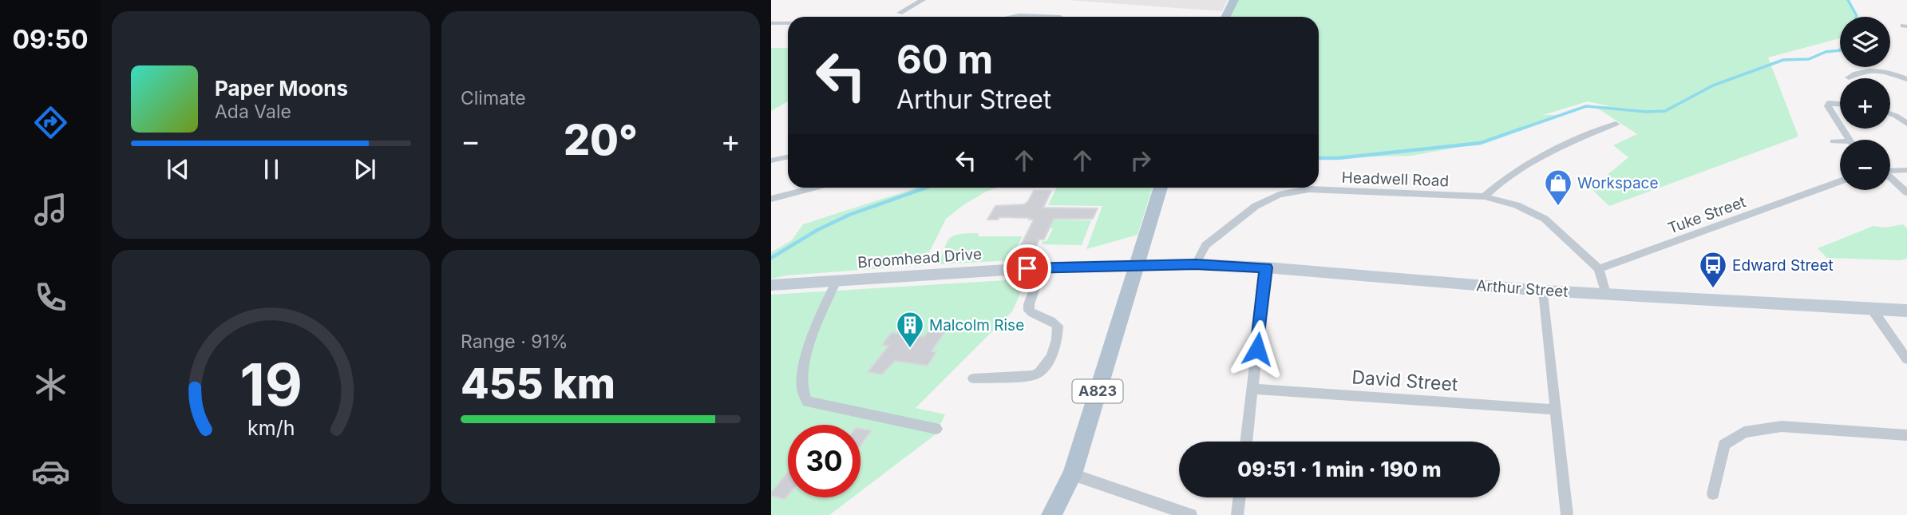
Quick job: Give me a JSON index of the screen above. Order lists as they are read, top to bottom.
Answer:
{
  "streets": {
    "main road": ["A823"],
    "street": [
      "Headwell Road",
      "Tuke Street",
      "Broomhead Drive",
      "Arthur Street",
      "David Street"
    ]
  },
  "crossings": [
    ["Headwell Road", "Tuke Street"],
    ["Headwell Road", "Arthur Street"],
    ["Broomhead Drive", "Arthur Street"],
    ["Broomhead Drive", "A823"],
    ["Arthur Street", "A823"]
  ],
  "places": {
    "shop": ["Workspace"],
    "bus stop": ["Edward Street"],
    "building": ["Malcolm Rise"]
  },
  "page": {
    "tabs": "09:50",
    "tile": [
      "Climate",
      ["Range · 91%", "455 km"]
    ],
    "map_buttons": ["+", "−"],
    "turn": ["60 m", "Arthur Street"],
    "song": ["Paper Moons", "Ada Vale"],
    "heat": ["−", "20°", "+"],
    "limit": "30",
    "trip": "09:51 · 1 min · 190 m",
    "gauge": ["19", "km/h"]
  }
}
